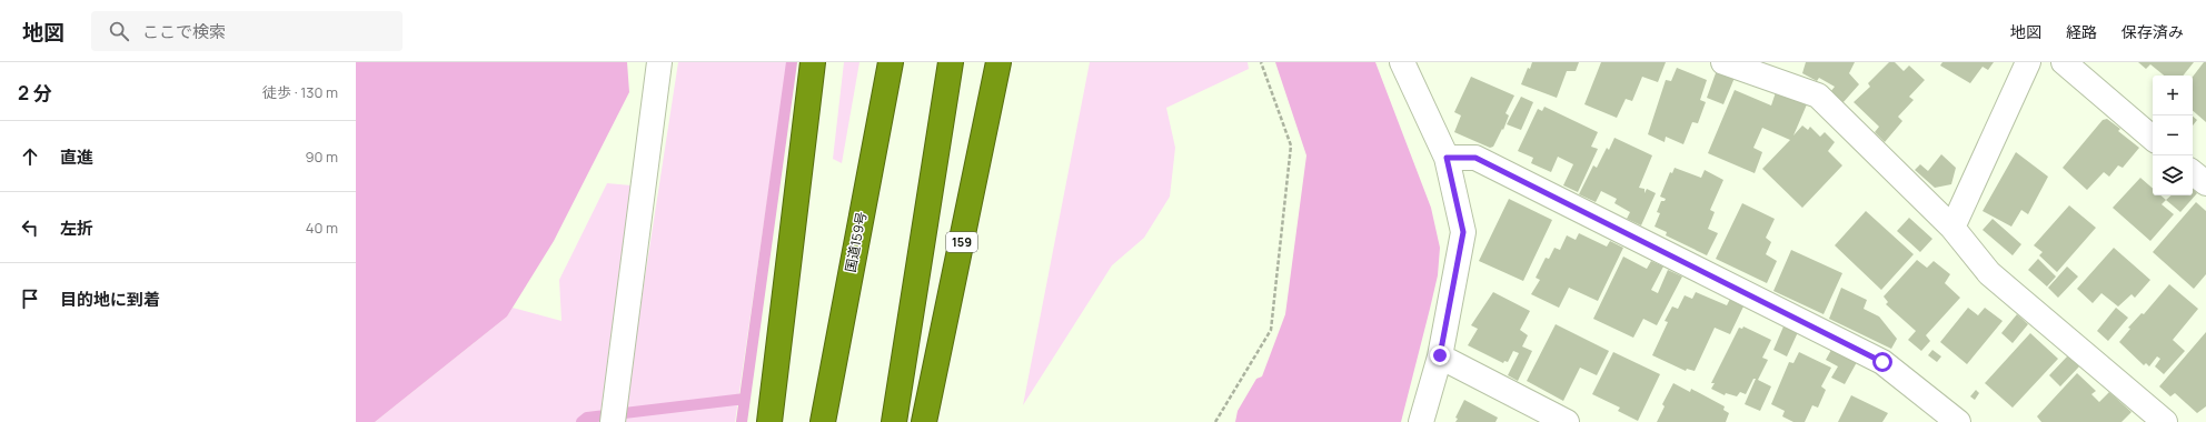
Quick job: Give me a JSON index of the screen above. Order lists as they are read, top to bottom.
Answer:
{
  "streets": {
    "highway": ["国道159号", "159"]
  },
  "page": {
    "header": "地図",
    "search": "ここで検索",
    "nav": ["地図", "経路", "保存済み"],
    "heading": ["2 分", "徒歩 · 130 m"],
    "map_buttons": ["+", "−"],
    "list": [
      ["直進", "90 m"],
      ["左折", "40 m"],
      "目的地に到着"
    ]
  }
}
